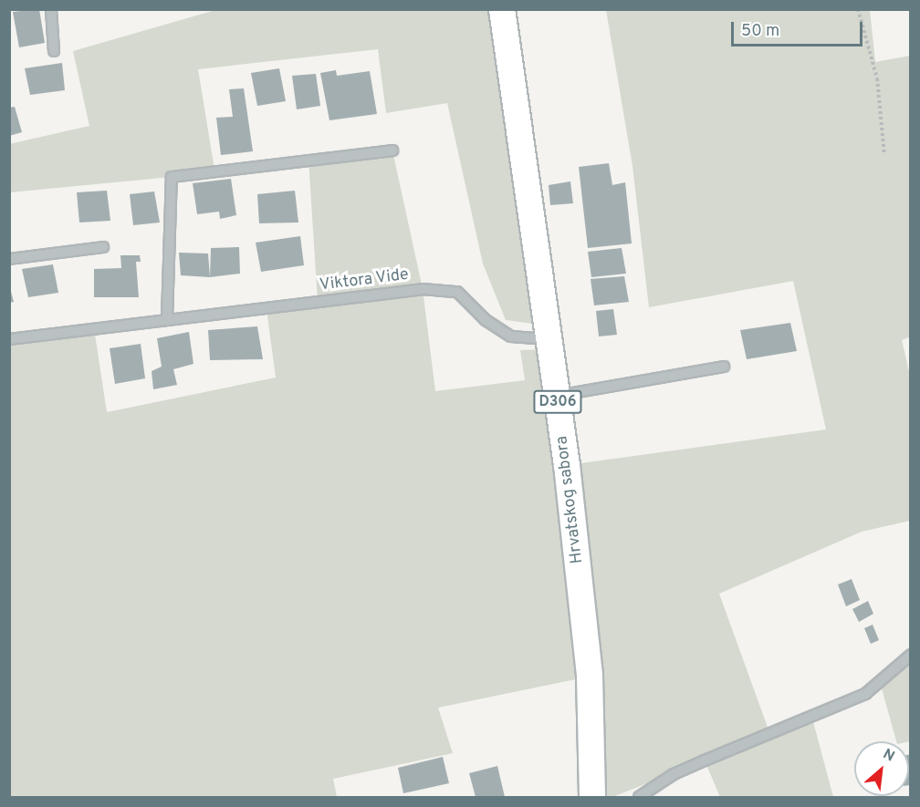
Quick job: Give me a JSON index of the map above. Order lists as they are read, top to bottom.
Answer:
{
  "streets": {
    "main road": ["D306", "Hrvatskog sabora"],
    "street": ["Viktora Vide"]
  },
  "crossings": [
    ["Viktora Vide", "Hrvatskog sabora"]
  ],
  "scale_bar": "50 m",
  "north": "top right"
}
